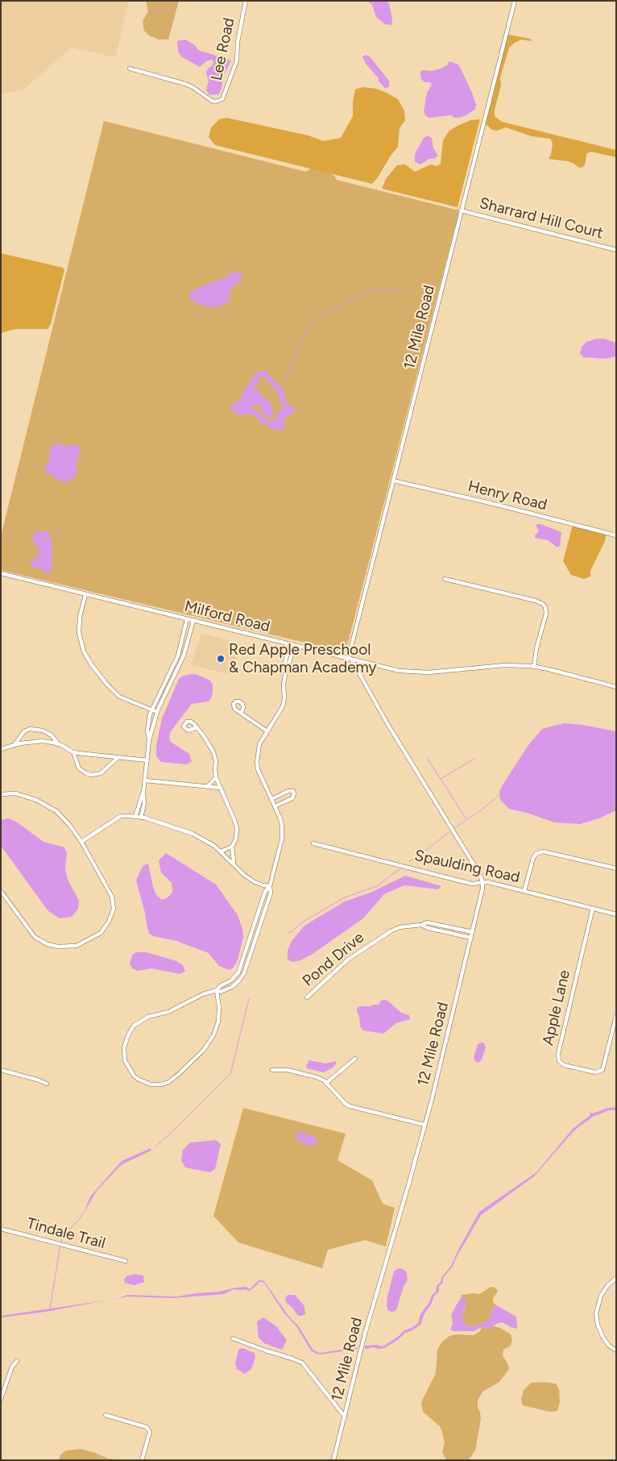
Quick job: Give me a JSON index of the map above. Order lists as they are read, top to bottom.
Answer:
{
  "streets": {
    "street": [
      "Lee Road",
      "Sharrard Hill Court",
      "12 Mile Road",
      "Henry Road",
      "Milford Road",
      "Spaulding Road",
      "Pond Drive",
      "Apple Lane",
      "Tindale Trail"
    ]
  },
  "crossings": [
    ["Sharrard Hill Court", "12 Mile Road"],
    ["12 Mile Road", "Henry Road"],
    ["12 Mile Road", "Milford Road"],
    ["12 Mile Road", "Spaulding Road"],
    ["12 Mile Road", "Pond Drive"],
    ["Spaulding Road", "Apple Lane"]
  ],
  "places": ["Red Apple Preschool & Chapman Academy"]
}
